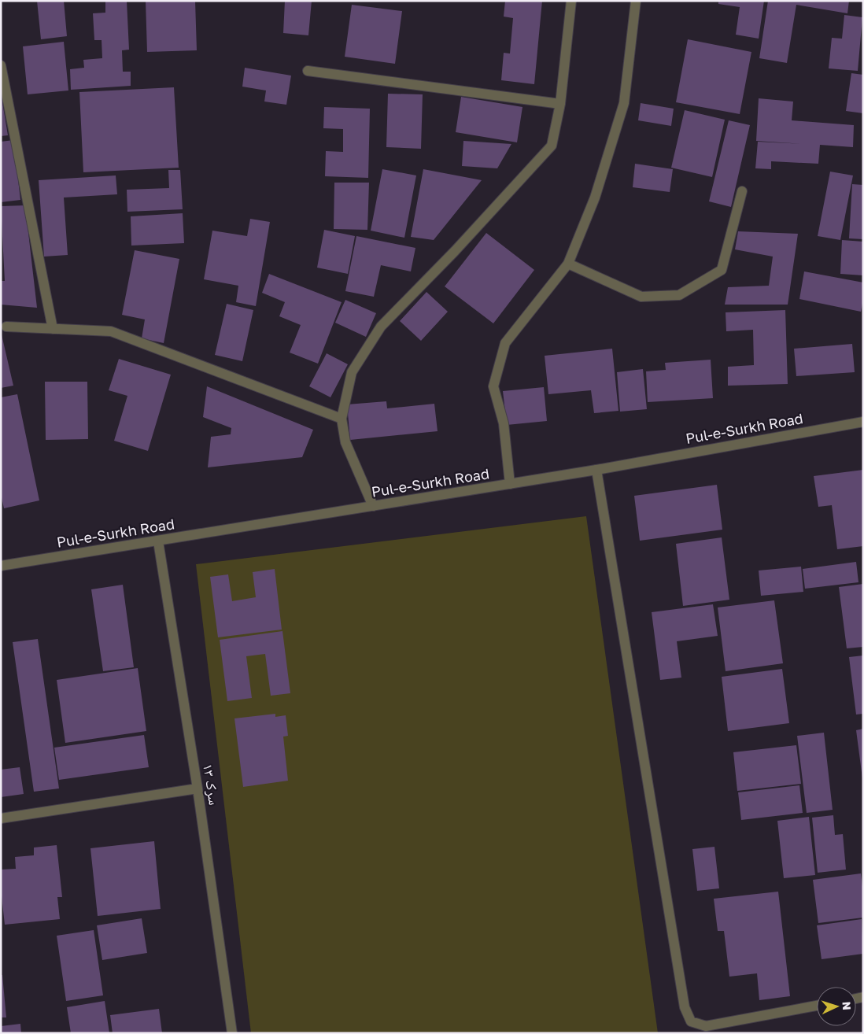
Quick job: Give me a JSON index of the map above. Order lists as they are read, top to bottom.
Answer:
{
  "streets": {
    "street": ["Pul-e-Surkh Road", "سرک ۱۳"]
  },
  "crossings": [
    ["Pul-e-Surkh Road", "سرک ۱۳"]
  ],
  "north": "right"
}
